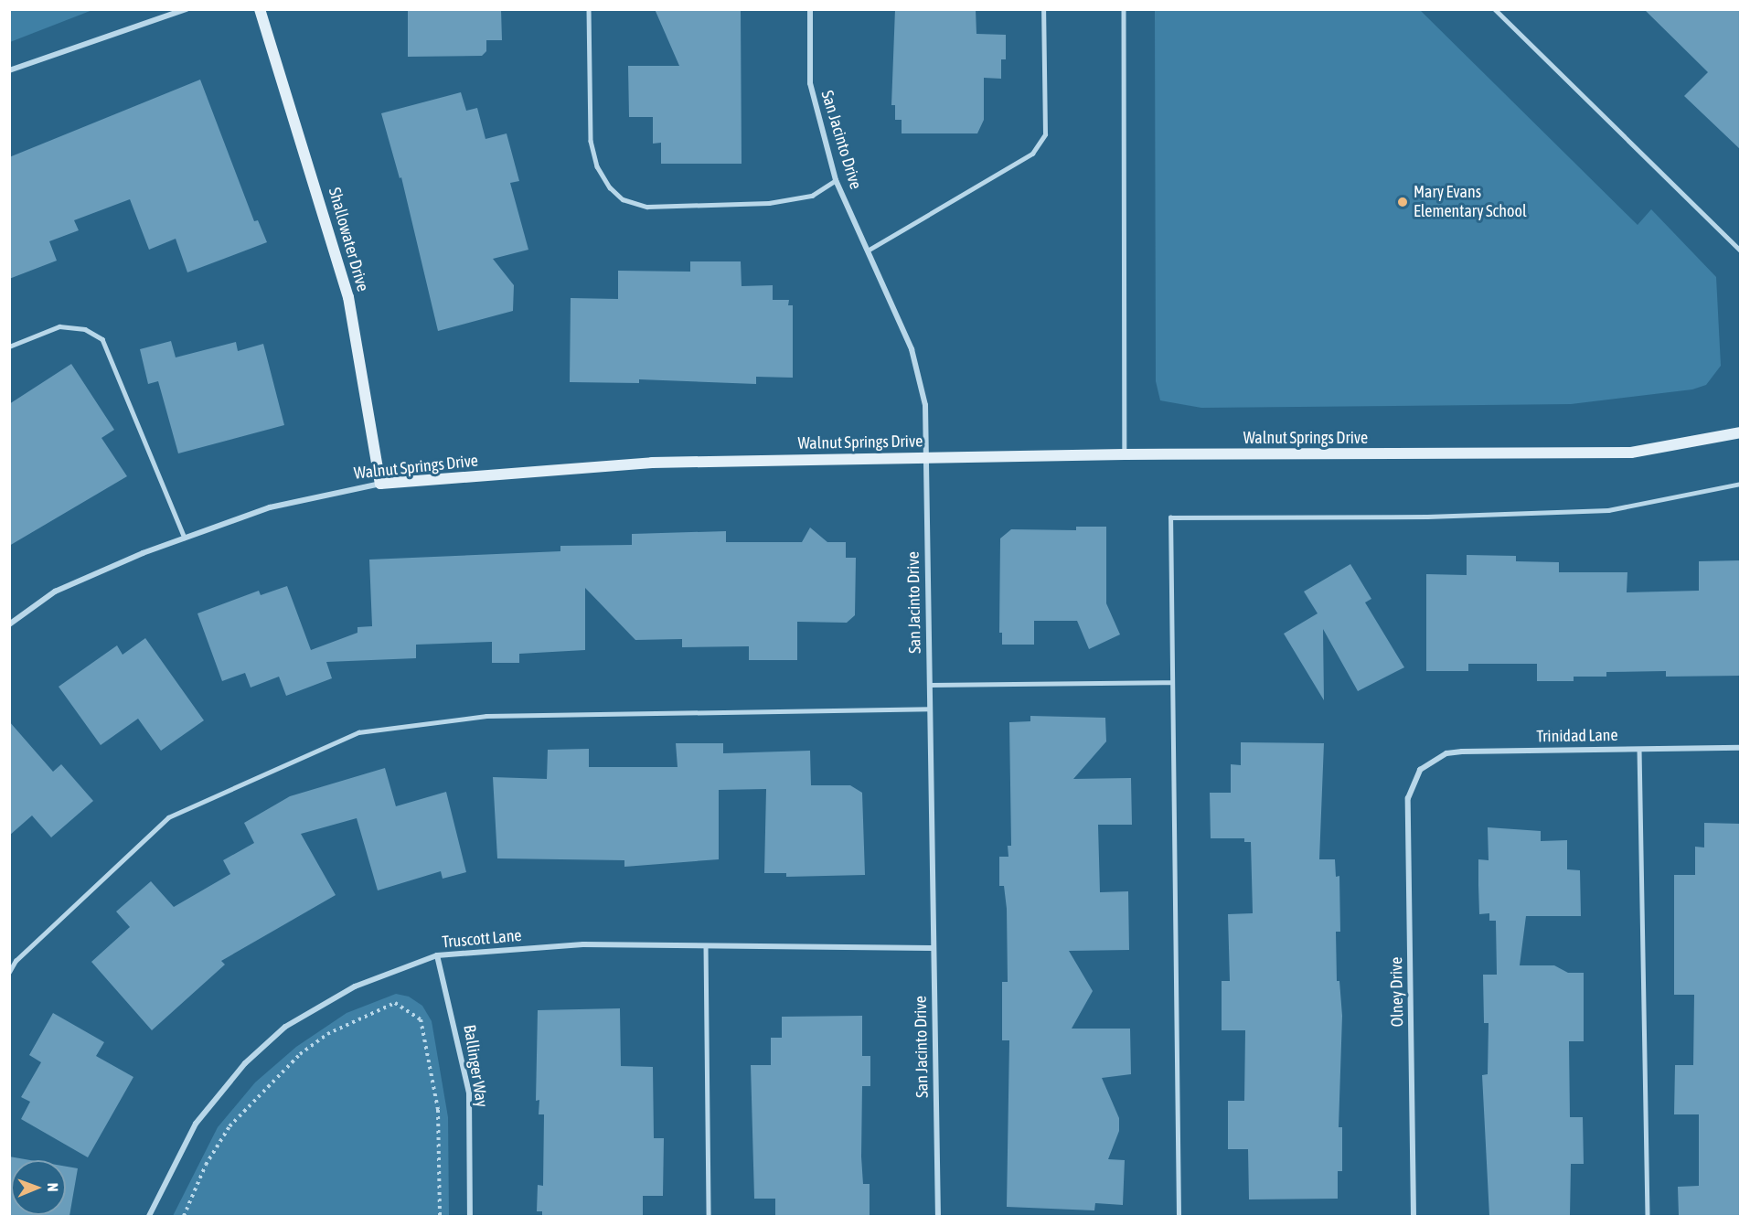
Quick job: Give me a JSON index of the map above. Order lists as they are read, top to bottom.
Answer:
{
  "streets": {
    "street": [
      "San Jacinto Drive",
      "Shallowater Drive",
      "Walnut Springs Drive",
      "Trinidad Lane",
      "Truscott Lane",
      "Olney Drive",
      "Ballinger Way"
    ]
  },
  "crossings": [
    ["San Jacinto Drive", "Walnut Springs Drive"],
    ["San Jacinto Drive", "Truscott Lane"],
    ["Shallowater Drive", "Walnut Springs Drive"],
    ["Trinidad Lane", "Olney Drive"],
    ["Truscott Lane", "Ballinger Way"]
  ],
  "places": ["Mary Evans Elementary School"],
  "north": "right"
}
